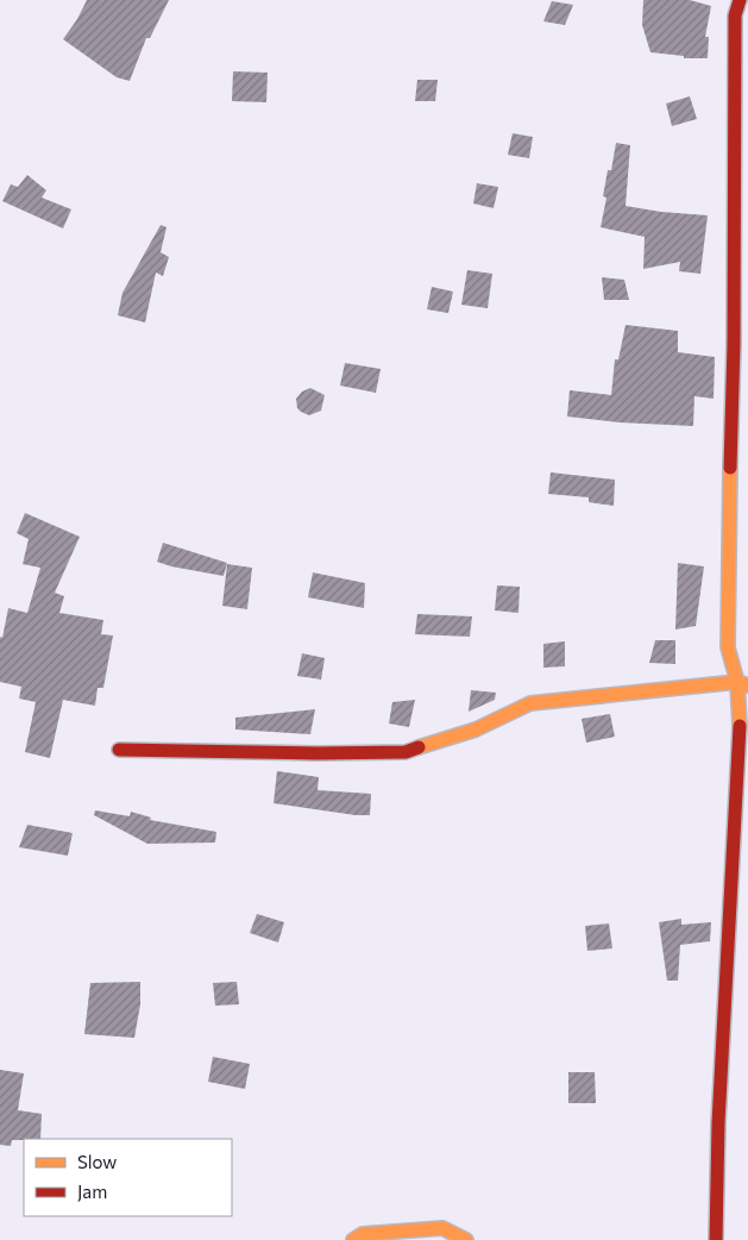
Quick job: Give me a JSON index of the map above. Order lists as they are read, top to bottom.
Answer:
{
  "legend": ["Slow", "Jam"]
}
